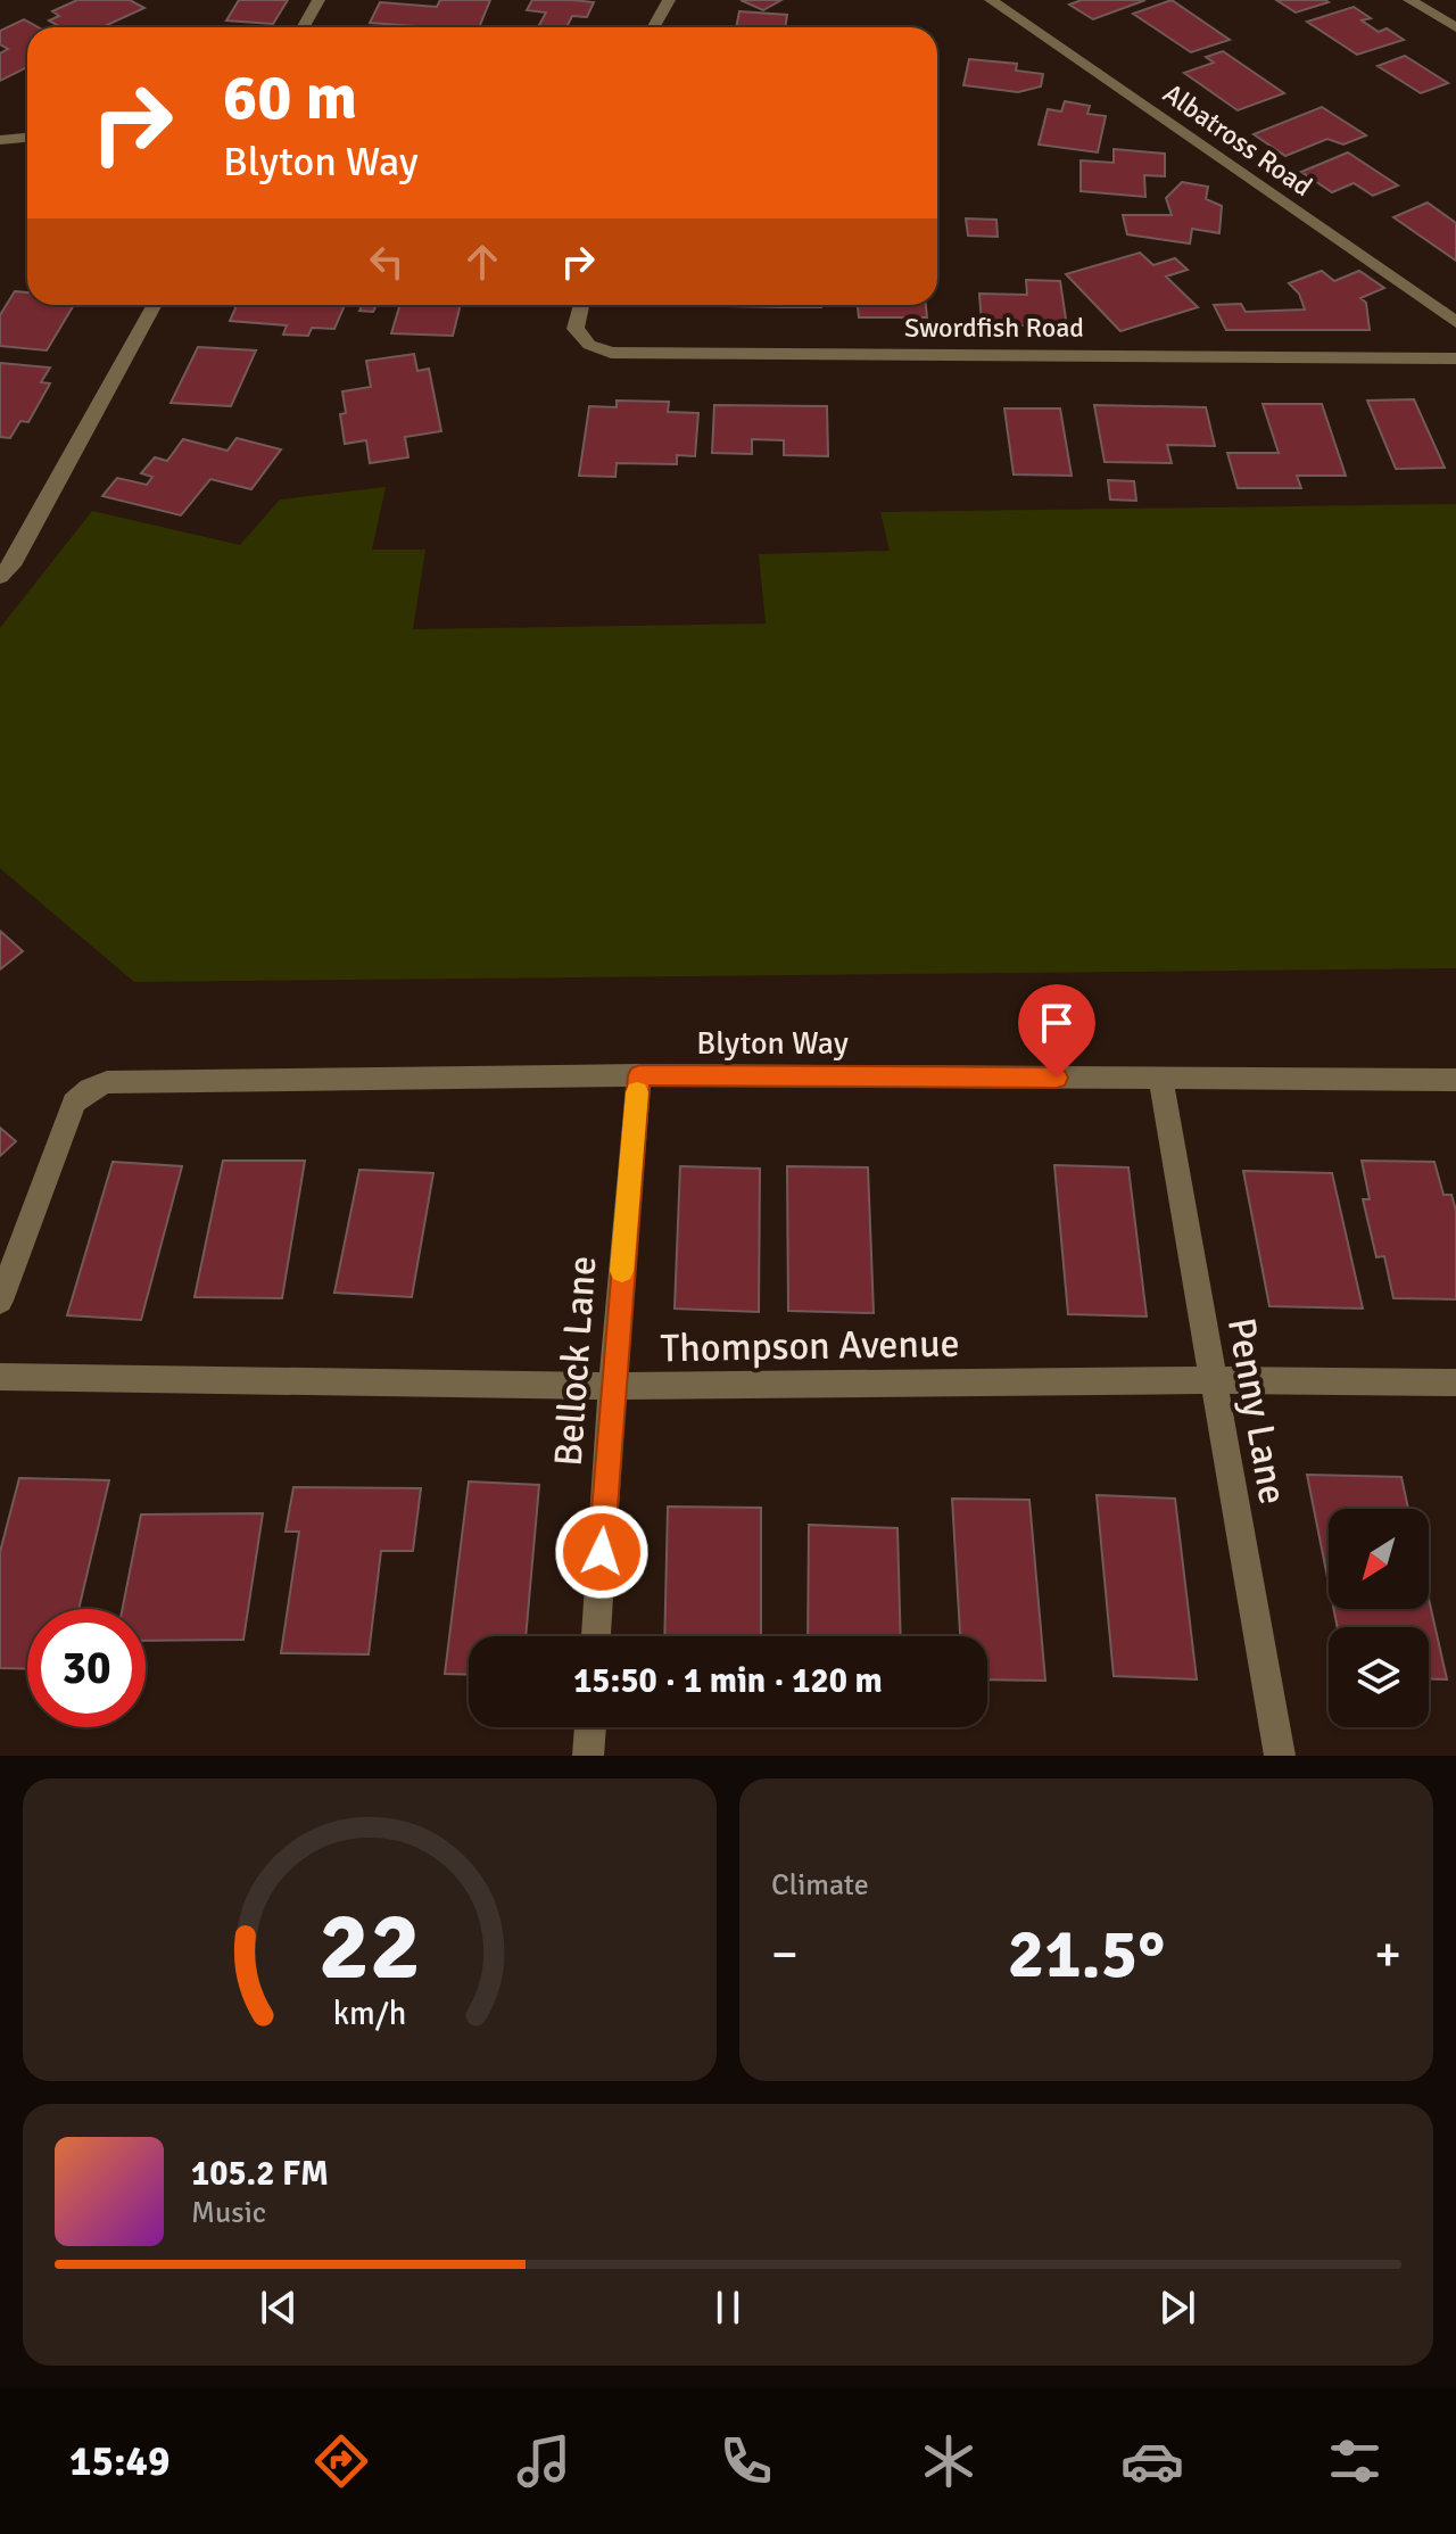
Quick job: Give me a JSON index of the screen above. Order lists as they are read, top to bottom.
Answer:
{
  "streets": {
    "street": [
      "Albatross Road",
      "Swordfish Road",
      "Blyton Way",
      "Thompson Avenue",
      "Bellock Lane",
      "Penny Lane"
    ]
  },
  "crossings": [
    ["Blyton Way", "Bellock Lane"],
    ["Blyton Way", "Penny Lane"],
    ["Thompson Avenue", "Bellock Lane"],
    ["Thompson Avenue", "Penny Lane"]
  ],
  "north": "bottom left",
  "page": {
    "turn": ["60 m", "Blyton Way"],
    "limit": "30",
    "trip": "15:50 · 1 min · 120 m",
    "tile": "Climate",
    "heat": ["−", "21.5°", "+"],
    "song": ["105.2 FM", "Music"],
    "tabs": "15:49",
    "gauge": ["22", "km/h"]
  }
}
